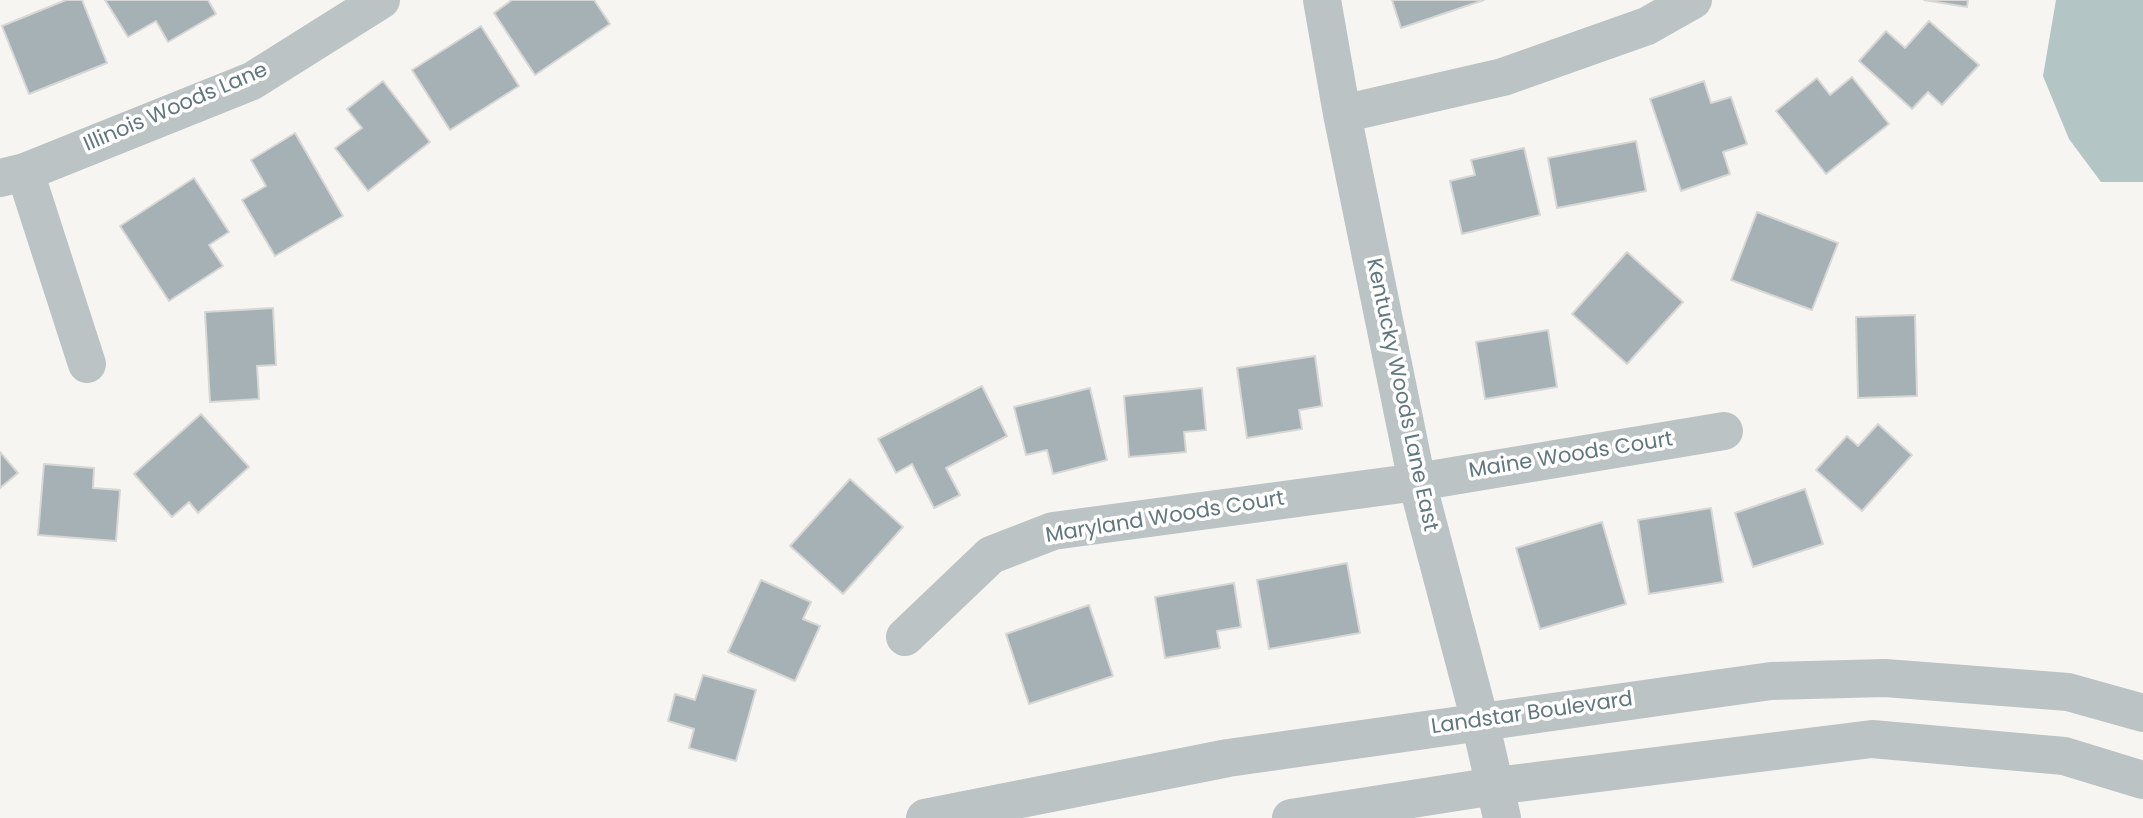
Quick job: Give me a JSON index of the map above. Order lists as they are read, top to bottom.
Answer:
{
  "streets": {
    "street": [
      "Illinois Woods Lane",
      "Kentucky Woods Lane East",
      "Maine Woods Court",
      "Maryland Woods Court",
      "Landstar Boulevard"
    ]
  },
  "crossings": [
    ["Kentucky Woods Lane East", "Maine Woods Court"],
    ["Kentucky Woods Lane East", "Maryland Woods Court"],
    ["Kentucky Woods Lane East", "Landstar Boulevard"],
    ["Maine Woods Court", "Maryland Woods Court"]
  ]
}
